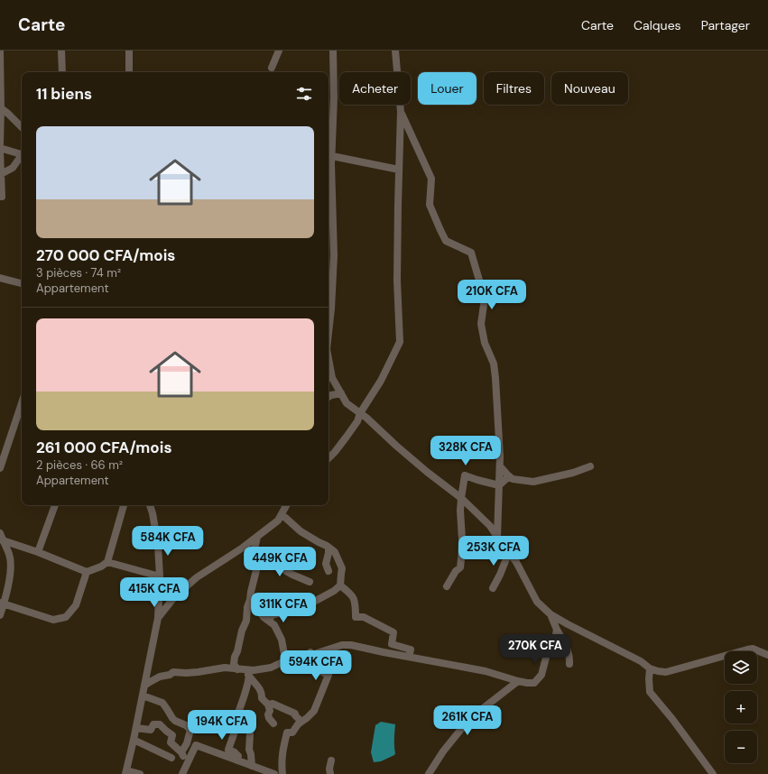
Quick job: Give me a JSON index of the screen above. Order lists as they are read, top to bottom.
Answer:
{
  "page": {
    "header": "Carte",
    "nav": ["Carte", "Calques", "Partager"],
    "chip": [
      "Acheter",
      "Louer",
      "Filtres",
      "Nouveau"
    ],
    "heading": "11 biens",
    "list": [
      {
        "name": "270 000 CFA/mois",
        "note": "3 pièces · 74 m² · Appartement"
      },
      {
        "name": "261 000 CFA/mois",
        "note": "2 pièces · 66 m² · Appartement"
      }
    ],
    "price": [
      "210K CFA",
      "328K CFA",
      "584K CFA",
      "253K CFA",
      "449K CFA",
      "415K CFA",
      "311K CFA",
      "270K CFA",
      "594K CFA",
      "261K CFA",
      "194K CFA"
    ],
    "map_buttons": ["+", "−"]
  }
}
